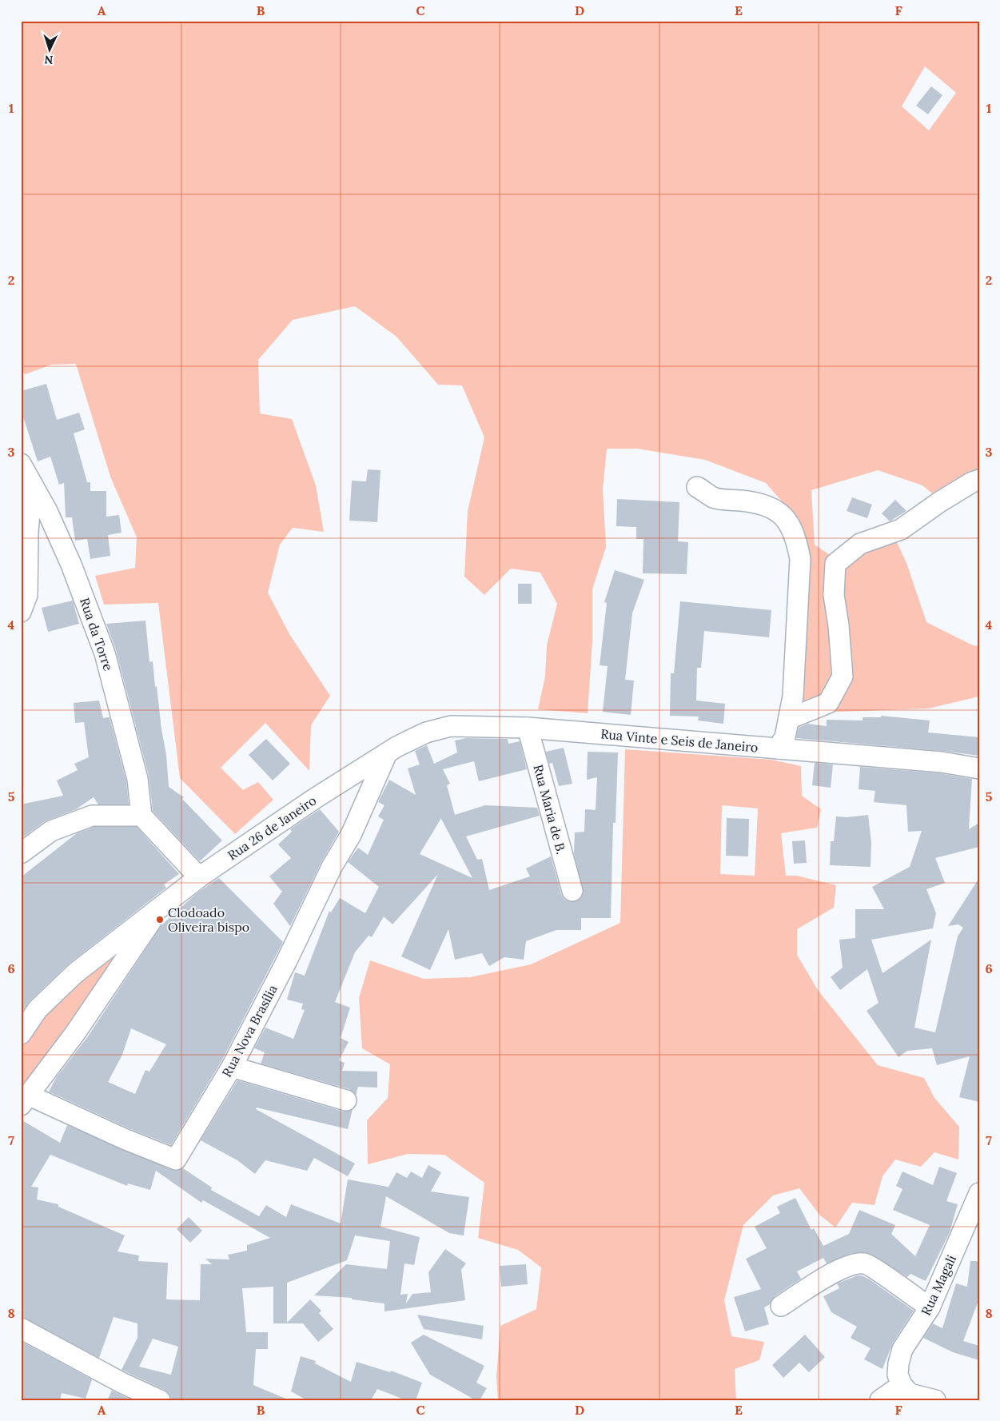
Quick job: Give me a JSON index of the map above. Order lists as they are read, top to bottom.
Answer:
{
  "streets": {
    "street": [
      "Rua da Torre",
      "Rua Vinte e Seis de Janeiro",
      "Rua Maria de B.",
      "Rua 26 de Janeiro",
      "Rua Nova Brasília",
      "Rua Magali"
    ]
  },
  "crossings": [
    ["Rua Vinte e Seis de Janeiro", "Rua Maria de B."],
    ["Rua Vinte e Seis de Janeiro", "Rua 26 de Janeiro"],
    ["Rua Vinte e Seis de Janeiro", "Rua Nova Brasília"],
    ["Rua 26 de Janeiro", "Rua Nova Brasília"]
  ],
  "places": ["Clodoado Oliveira bispo"],
  "north": "bottom",
  "grid": {
    "columns": [
      "A",
      "B",
      "C",
      "D",
      "E",
      "F"
    ],
    "rows": [
      "1",
      "2",
      "3",
      "4",
      "5",
      "6",
      "7",
      "8"
    ]
  }
}
